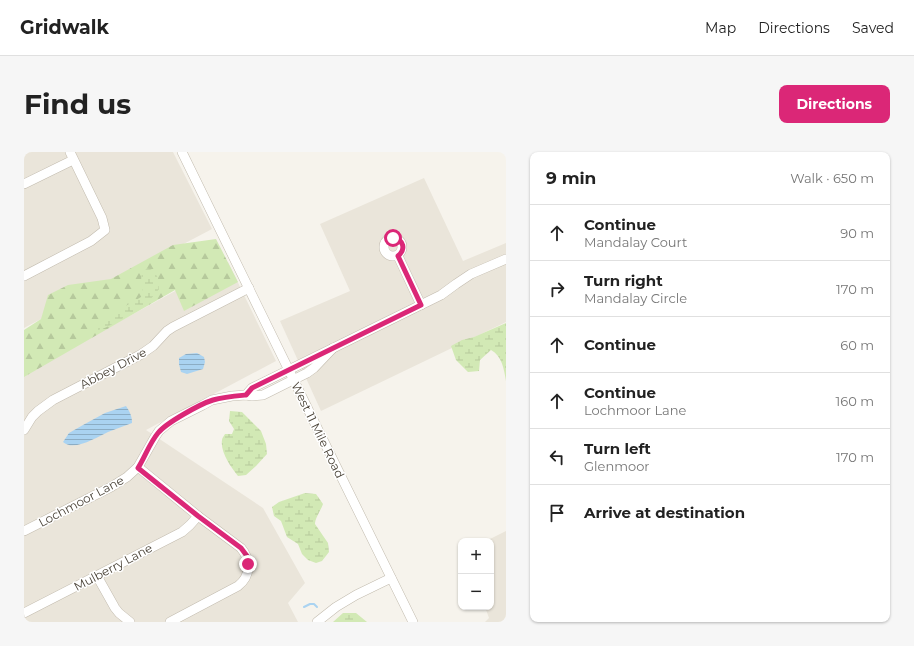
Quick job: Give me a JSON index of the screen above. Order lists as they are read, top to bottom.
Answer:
{
  "streets": {
    "street": [
      "Abbey Drive",
      "West 11 Mile Road",
      "Lochmoor Lane",
      "Mulberry Lane"
    ]
  },
  "crossings": [
    ["Abbey Drive", "West 11 Mile Road"],
    ["West 11 Mile Road", "Lochmoor Lane"]
  ],
  "page": {
    "header": "Gridwalk",
    "nav": ["Map", "Directions", "Saved"],
    "buttons": "Directions",
    "title": "Find us",
    "heading": ["9 min", "Walk · 650 m"],
    "list": [
      ["Continue", "Mandalay Court", "90 m"],
      ["Turn right", "Mandalay Circle", "170 m"],
      ["Continue", "60 m"],
      ["Continue", "Lochmoor Lane", "160 m"],
      ["Turn left", "Glenmoor", "170 m"],
      "Arrive at destination"
    ],
    "map_buttons": ["+", "−"]
  }
}
